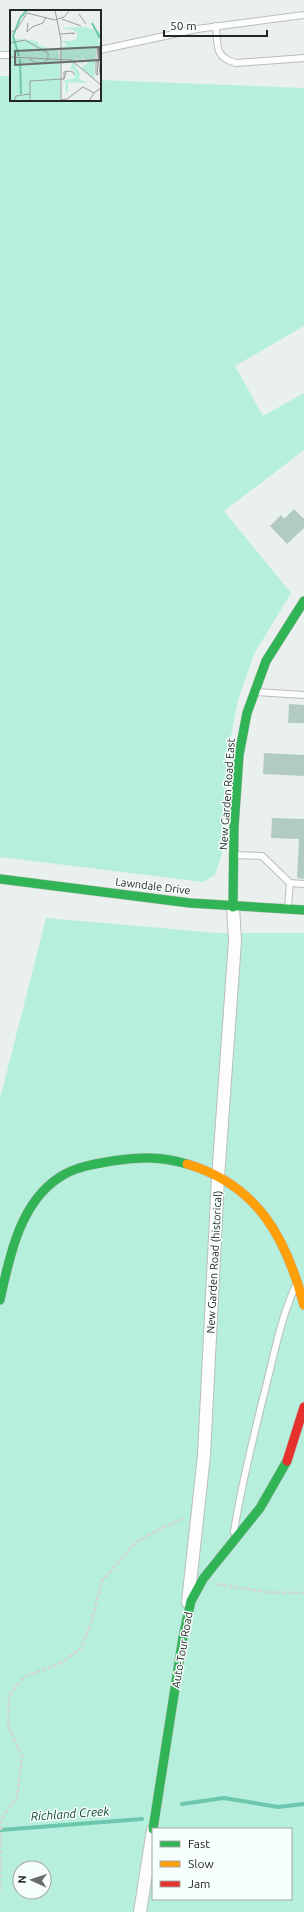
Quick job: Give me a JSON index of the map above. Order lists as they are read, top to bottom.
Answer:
{
  "streets": {
    "street": [
      "New Garden Road East",
      "Lawndale Drive",
      "New Garden Road (historical)",
      "Auto-Tour Road"
    ]
  },
  "crossings": [
    ["New Garden Road East", "Lawndale Drive"],
    ["New Garden Road East", "New Garden Road (historical)"],
    ["Lawndale Drive", "New Garden Road (historical)"],
    ["New Garden Road (historical)", "Auto-Tour Road"]
  ],
  "water": ["Richland Creek"],
  "legend": ["Fast", "Slow", "Jam"],
  "scale_bar": "50 m",
  "north": "left"
}
